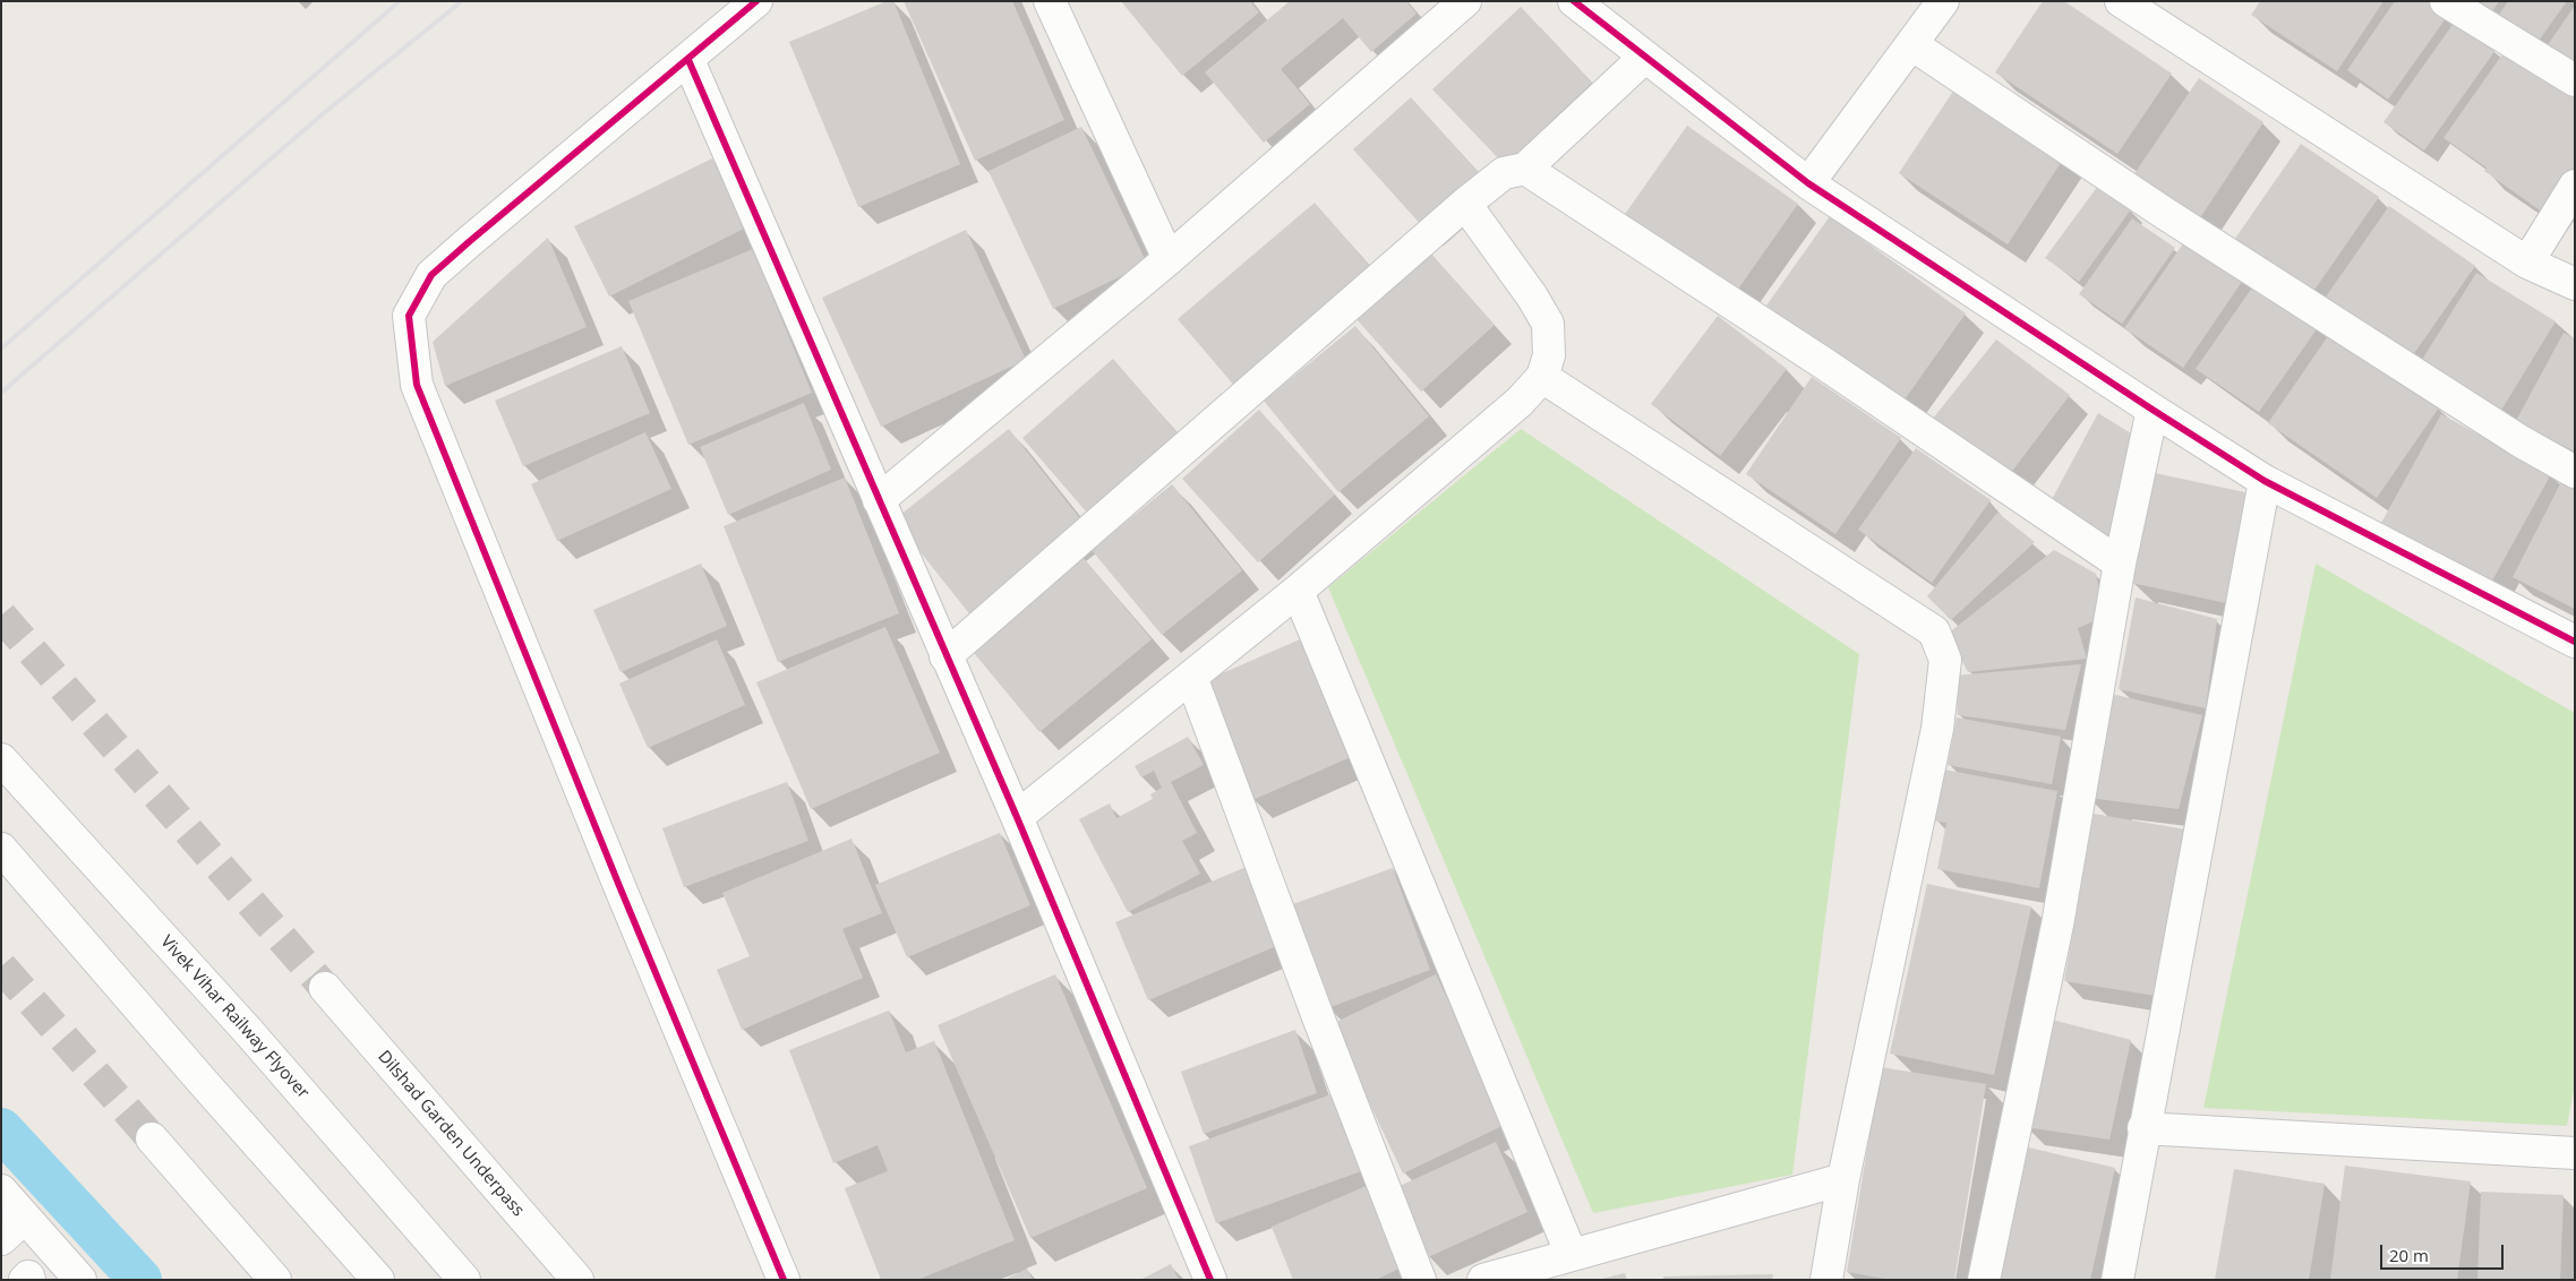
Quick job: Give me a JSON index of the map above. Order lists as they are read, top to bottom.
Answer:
{
  "streets": {
    "street": ["Vivek Vihar Railway Flyover", "Dilshad Garden Underpass"]
  },
  "scale_bar": "20 m"
}
